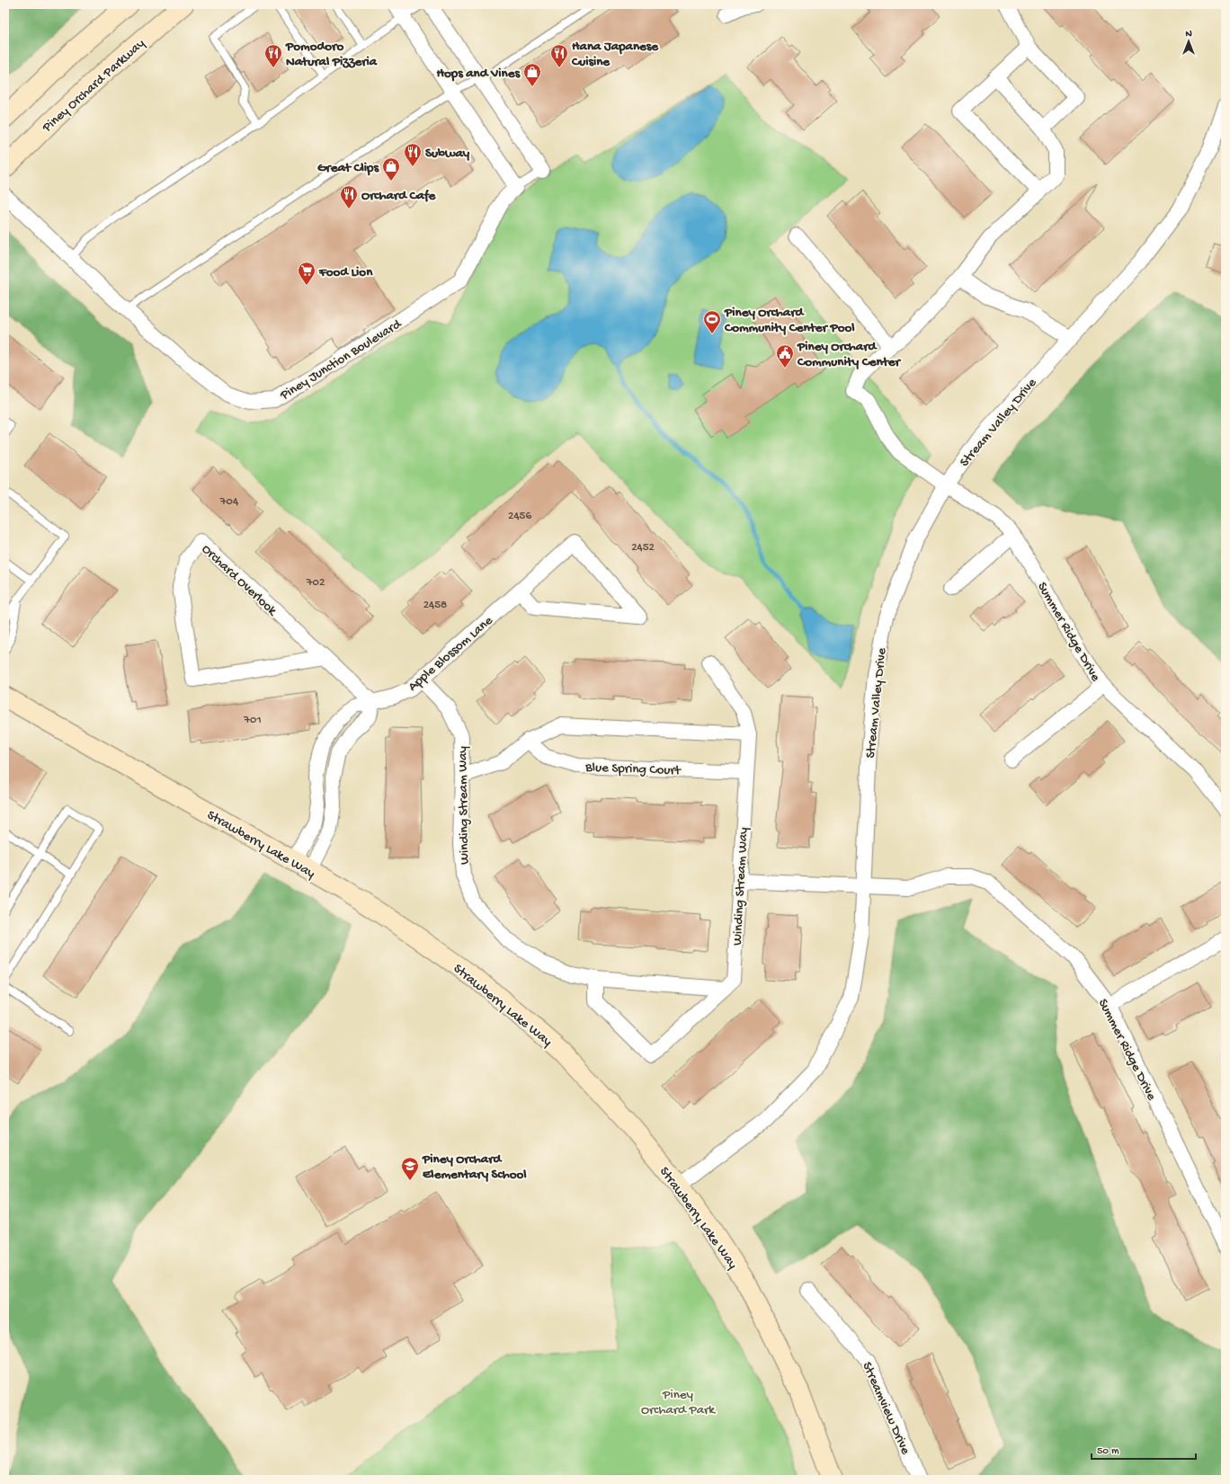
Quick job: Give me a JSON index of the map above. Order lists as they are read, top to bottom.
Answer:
{
  "streets": {
    "street": [
      "Piney Orchard Parkway",
      "Piney Junction Boulevard",
      "Stream Valley Drive",
      "Orchard Overlook",
      "Summer Ridge Drive",
      "Apple Blossom Lane",
      "Blue Spring Court",
      "Winding Stream Way",
      "Strawberry Lake Way",
      "Streamview Drive"
    ]
  },
  "crossings": [
    ["Stream Valley Drive", "Summer Ridge Drive"],
    ["Stream Valley Drive", "Strawberry Lake Way"],
    ["Orchard Overlook", "Apple Blossom Lane"],
    ["Summer Ridge Drive", "Winding Stream Way"],
    ["Apple Blossom Lane", "Winding Stream Way"],
    ["Blue Spring Court", "Winding Stream Way"]
  ],
  "parks": ["Piney Orchard Park"],
  "places": {
    "restaurant": [
      "Pomodoro Natural Pizzeria",
      "Hana Japanese Cuisine",
      "Subway",
      "Orchard Cafe"
    ],
    "shop": ["Hops and Vines", "Great Clips"],
    "supermarket": ["Food Lion"],
    "sports": ["Piney Orchard Community Center Pool"],
    "public building": ["Piney Orchard Community Center"],
    "school or university": ["Piney Orchard Elementary School"]
  },
  "house_numbers": [
    "704",
    "2456",
    "2452",
    "702",
    "2458",
    "701"
  ],
  "scale_bar": "50 m",
  "north": "top"
}
